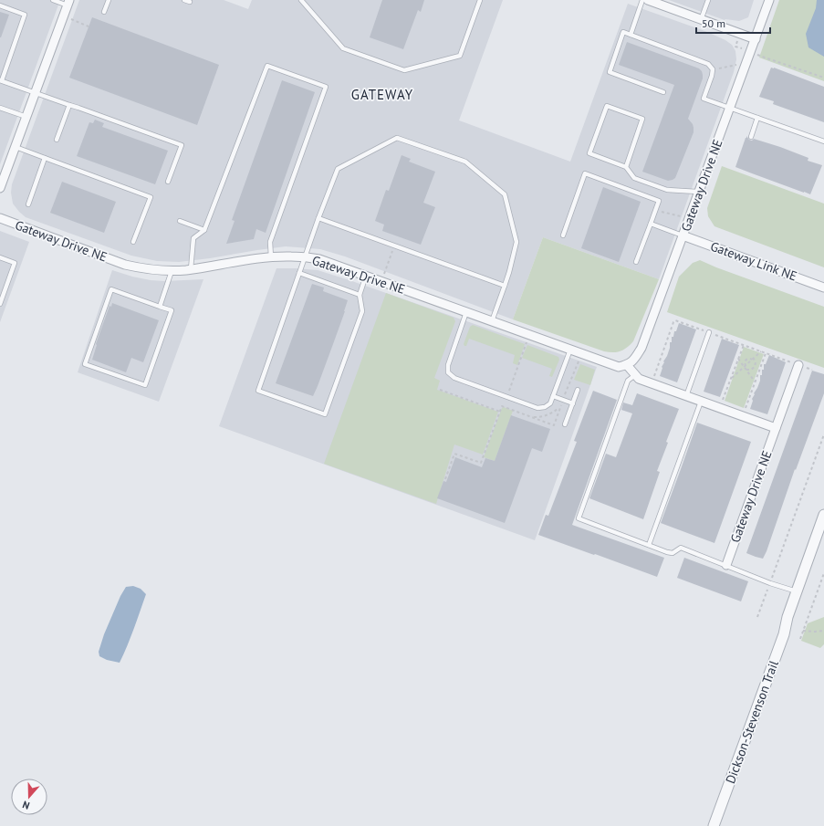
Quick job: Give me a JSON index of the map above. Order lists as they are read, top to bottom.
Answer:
{
  "streets": {
    "street": ["Gateway Drive NE", "Gateway Link NE", "Dickson-Stevenson Trail"]
  },
  "crossings": [
    ["Gateway Drive NE", "Gateway Link NE"]
  ],
  "districts": ["GATEWAY"],
  "scale_bar": "50 m",
  "north": "bottom"
}
